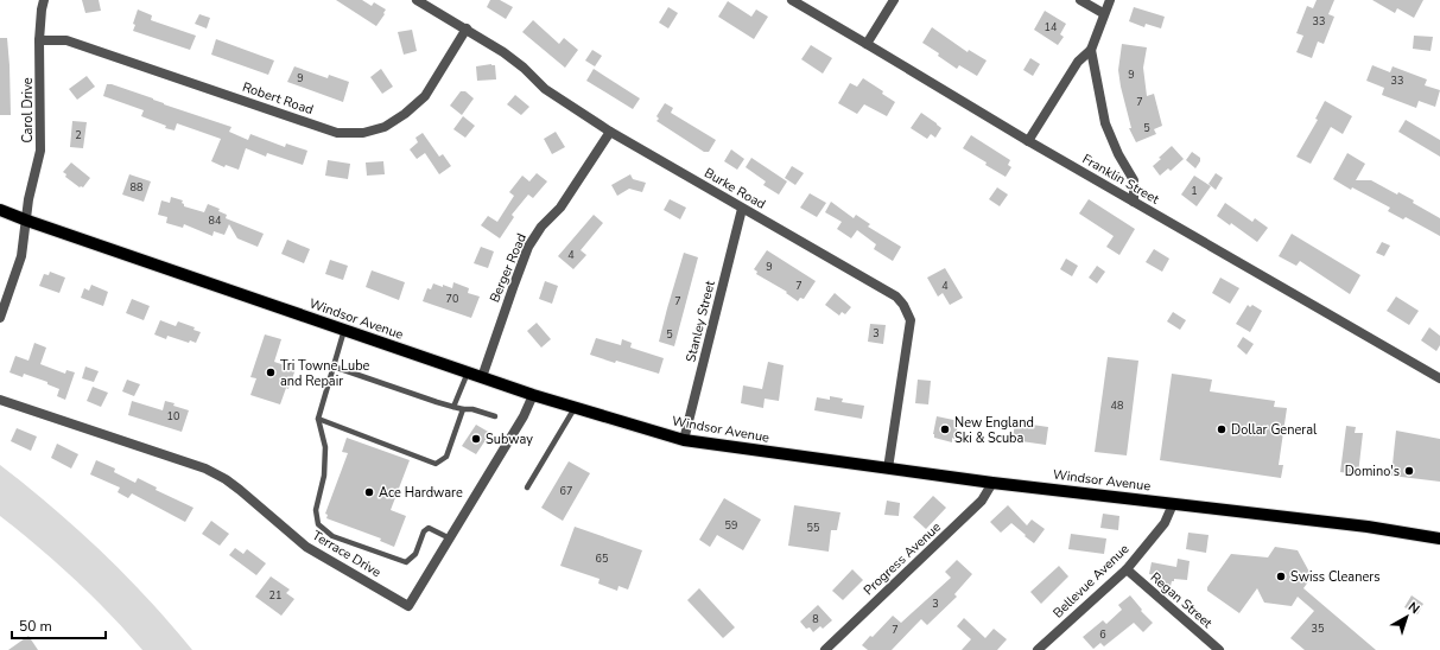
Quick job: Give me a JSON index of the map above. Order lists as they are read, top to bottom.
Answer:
{
  "streets": {
    "main road": ["Windsor Avenue"],
    "street": [
      "Robert Road",
      "Carol Drive",
      "Franklin Street",
      "Burke Road",
      "Berger Road",
      "Stanley Street",
      "Terrace Drive",
      "Progress Avenue",
      "Bellevue Avenue",
      "Regan Street"
    ]
  },
  "crossings": [
    ["Robert Road", "Carol Drive"],
    ["Robert Road", "Burke Road"],
    ["Carol Drive", "Windsor Avenue"],
    ["Burke Road", "Berger Road"],
    ["Burke Road", "Windsor Avenue"],
    ["Burke Road", "Stanley Street"],
    ["Berger Road", "Windsor Avenue"],
    ["Windsor Avenue", "Stanley Street"],
    ["Windsor Avenue", "Terrace Drive"],
    ["Windsor Avenue", "Progress Avenue"],
    ["Windsor Avenue", "Bellevue Avenue"],
    ["Bellevue Avenue", "Regan Street"]
  ],
  "places": [
    "Tri Towne Lube and Repair",
    "New England Ski & Scuba",
    "Dollar General",
    "Subway",
    "Domino's",
    "Ace Hardware",
    "Swiss Cleaners"
  ],
  "house_numbers": [
    "33",
    "14",
    "9",
    "9",
    "33",
    "7",
    "5",
    "2",
    "88",
    "1",
    "84",
    "4",
    "9",
    "7",
    "4",
    "70",
    "7",
    "3",
    "5",
    "48",
    "10",
    "67",
    "59",
    "55",
    "65",
    "21",
    "3",
    "8",
    "35",
    "7",
    "6"
  ],
  "scale_bar": "50 m",
  "north": "top right"
}
